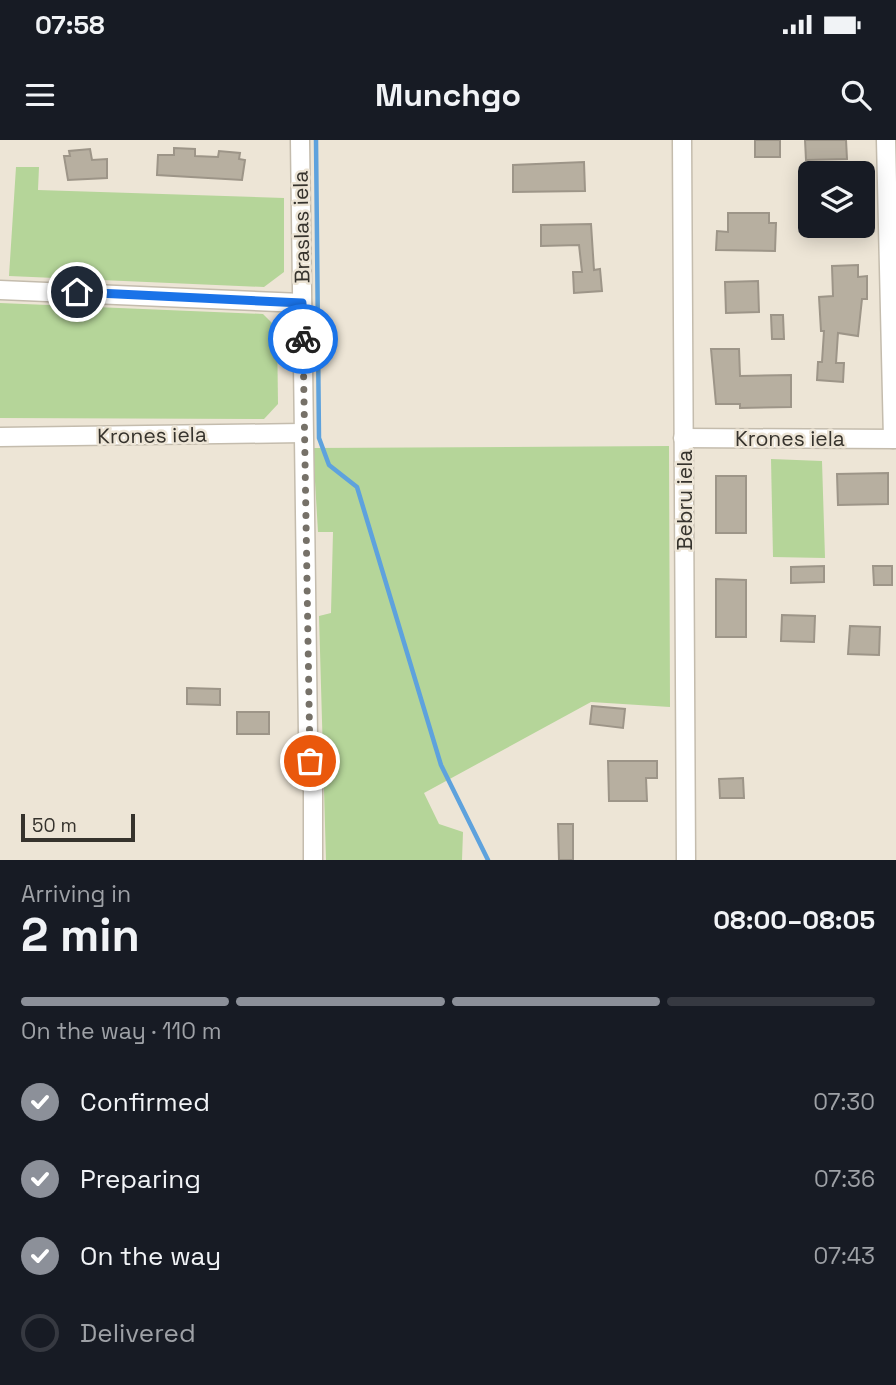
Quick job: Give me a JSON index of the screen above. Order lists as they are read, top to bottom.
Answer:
{
  "streets": {
    "street": ["Braslas iela", "Krones iela", "Bebru iela"]
  },
  "crossings": [
    ["Braslas iela", "Krones iela"],
    ["Krones iela", "Bebru iela"]
  ],
  "scale_bar": "50 m",
  "page": {
    "status": "07:58",
    "header": "Munchgo",
    "scale": "50 m",
    "heading": ["2 min", "Arriving in", "08:00–08:05"],
    "bar": "On the way · 110 m",
    "list": [
      ["Confirmed", "07:30"],
      ["Preparing", "07:36"],
      ["On the way", "07:43"],
      "Delivered"
    ]
  }
}
